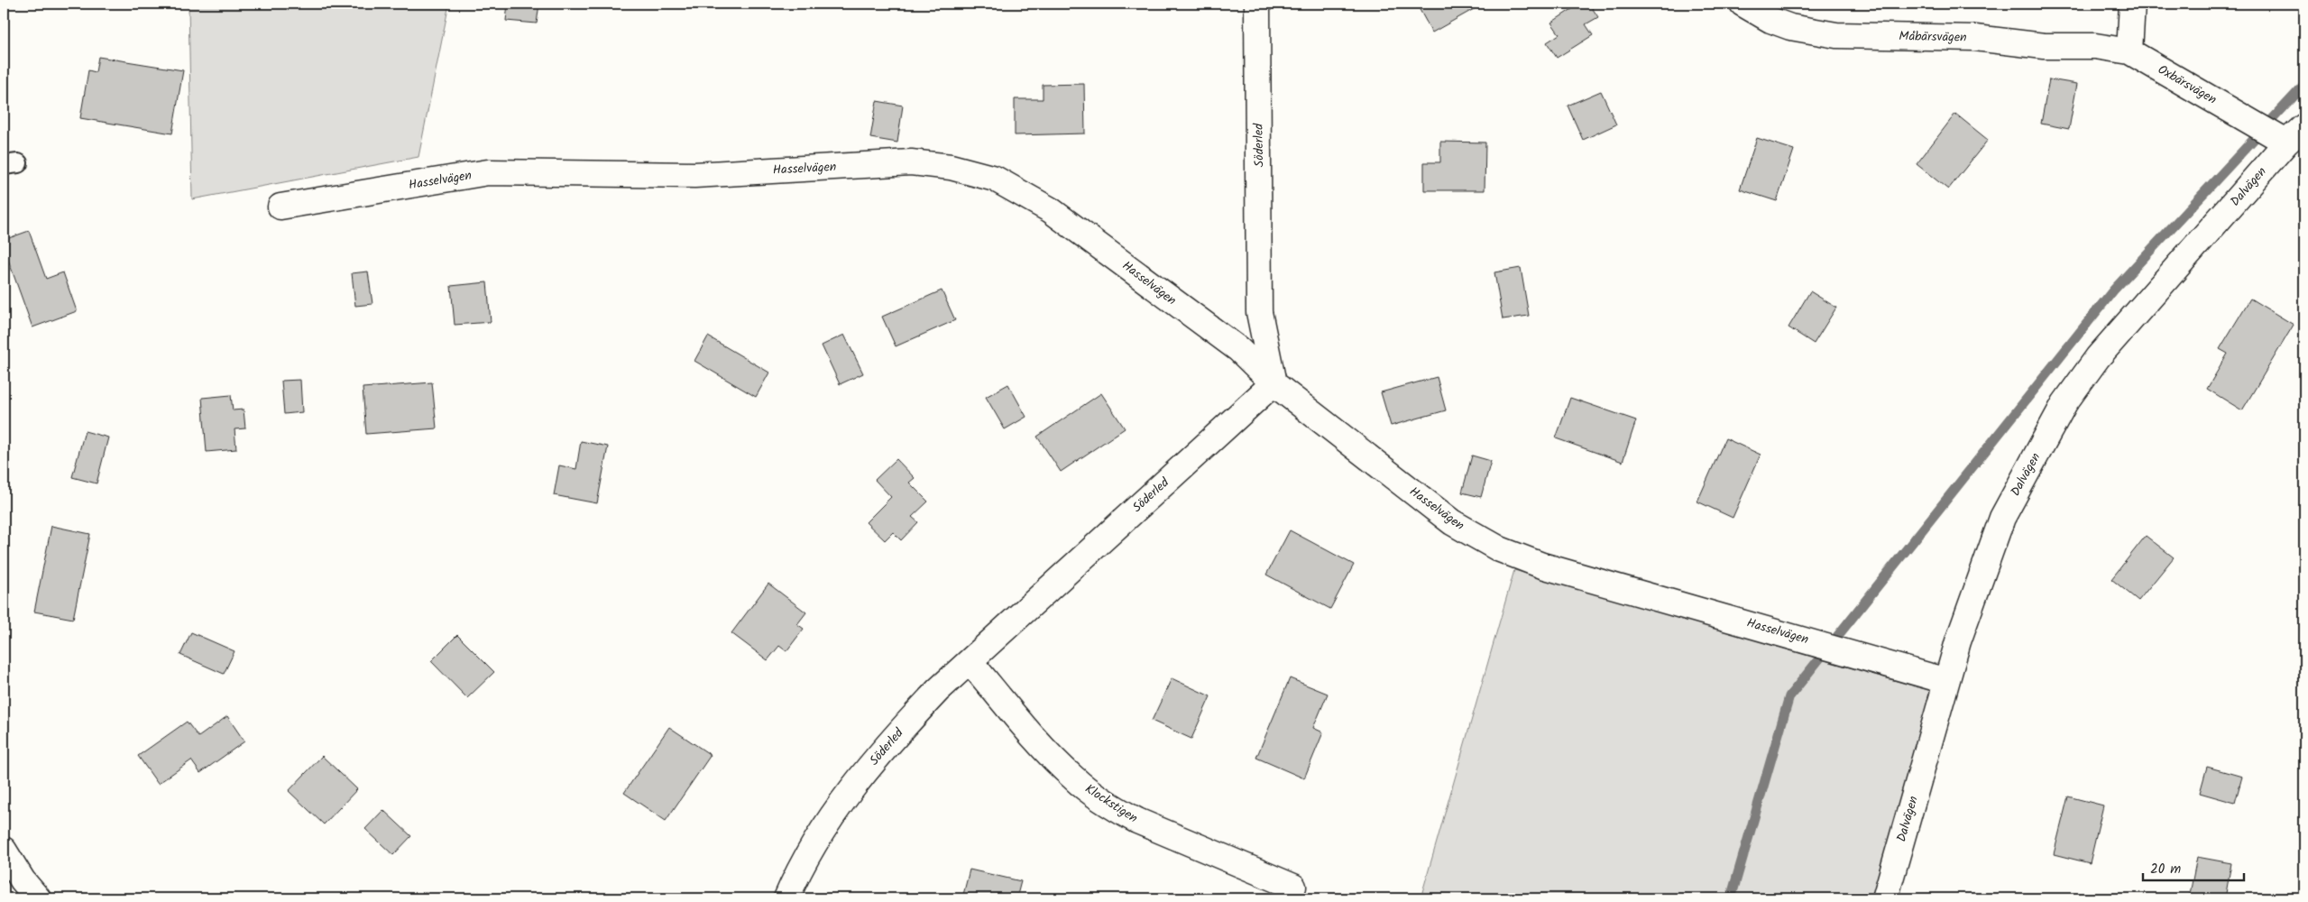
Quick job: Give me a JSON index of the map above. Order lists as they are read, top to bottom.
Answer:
{
  "streets": {
    "street": [
      "Måbärsvägen",
      "Oxbärsvägen",
      "Söderled",
      "Hasselvägen",
      "Dalvägen",
      "Klockstigen"
    ]
  },
  "crossings": [
    ["Måbärsvägen", "Oxbärsvägen"],
    ["Oxbärsvägen", "Dalvägen"],
    ["Söderled", "Hasselvägen"],
    ["Söderled", "Klockstigen"],
    ["Hasselvägen", "Dalvägen"]
  ],
  "scale_bar": "20 m"
}
